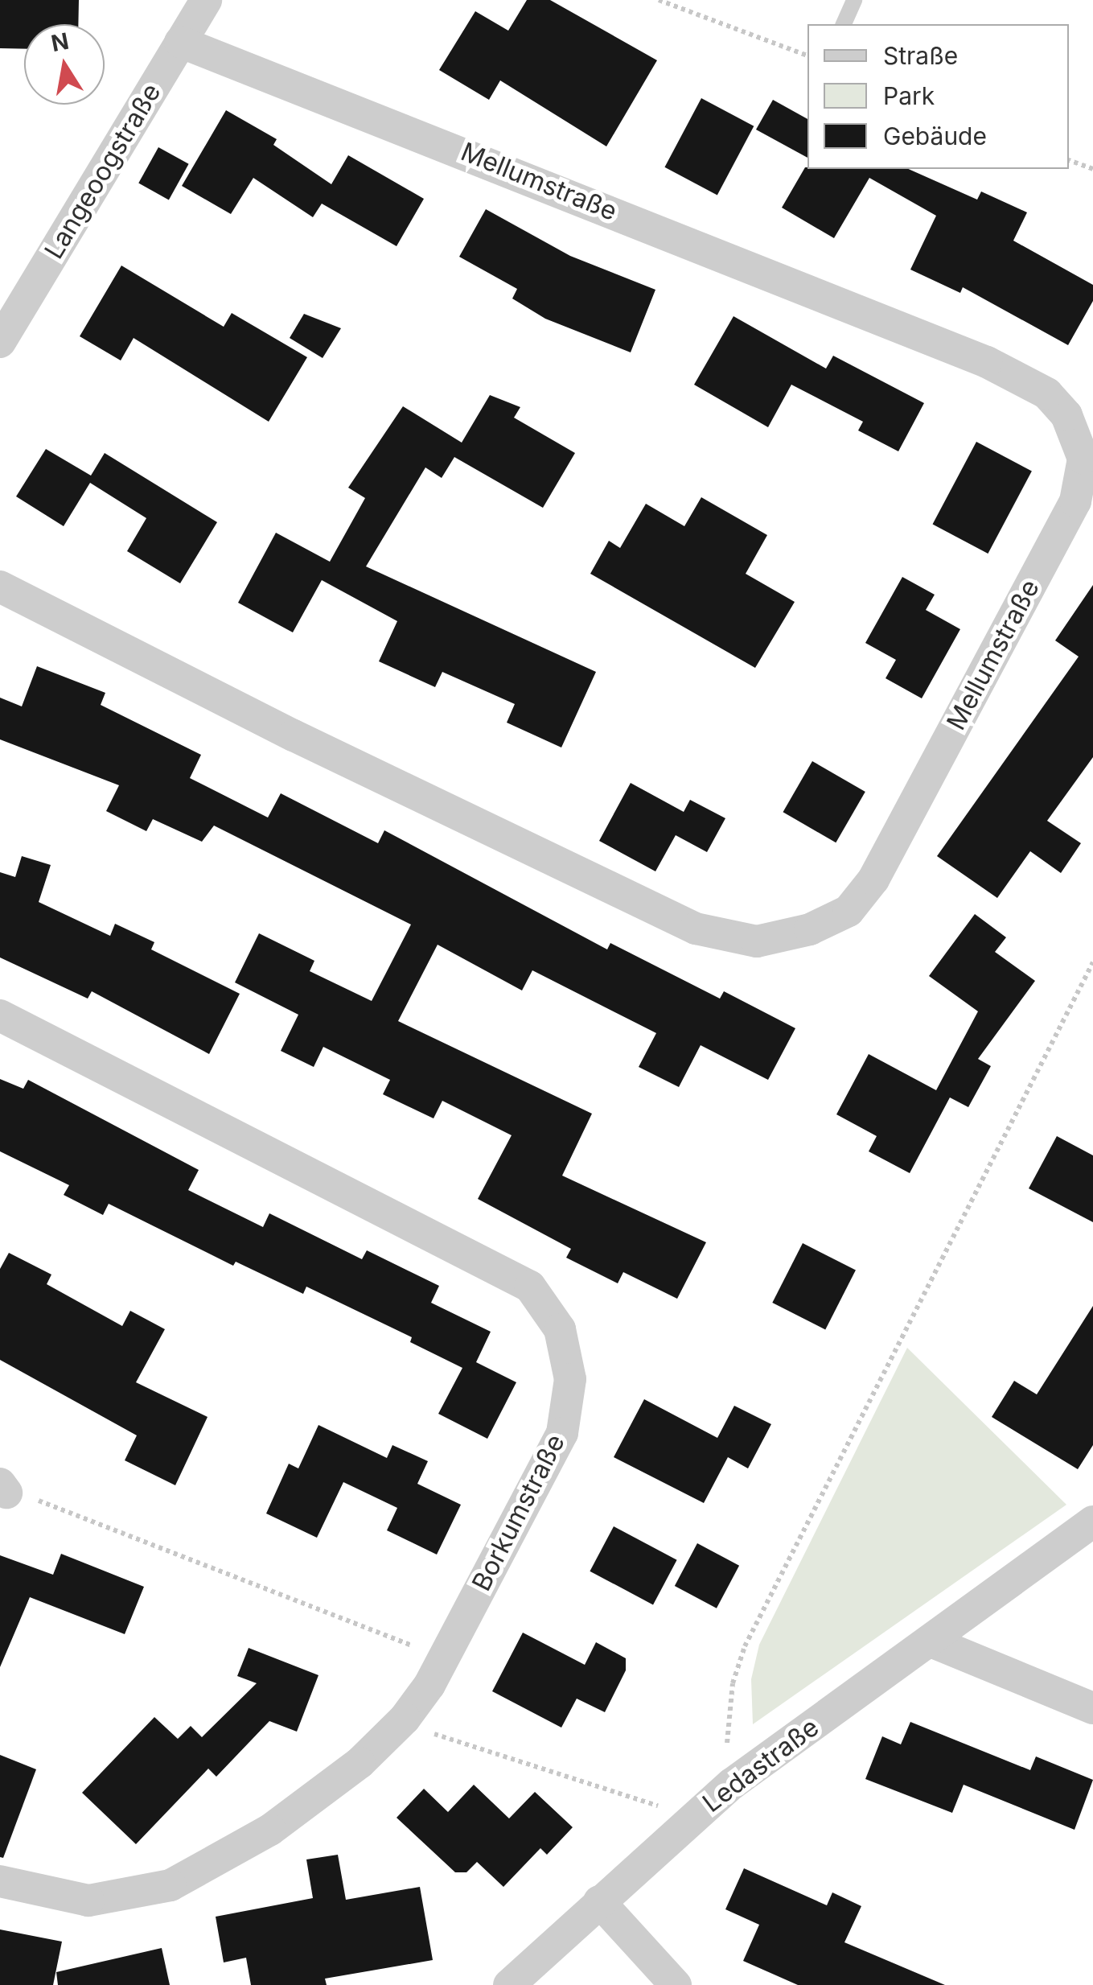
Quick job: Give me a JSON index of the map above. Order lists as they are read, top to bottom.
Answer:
{
  "streets": {
    "street": [
      "Langeoogstraße",
      "Mellumstraße",
      "Borkumstraße",
      "Ledastraße"
    ]
  },
  "crossings": [
    ["Langeoogstraße", "Mellumstraße"]
  ],
  "legend": ["Straße", "Park", "Gebäude"],
  "north": "top"
}
